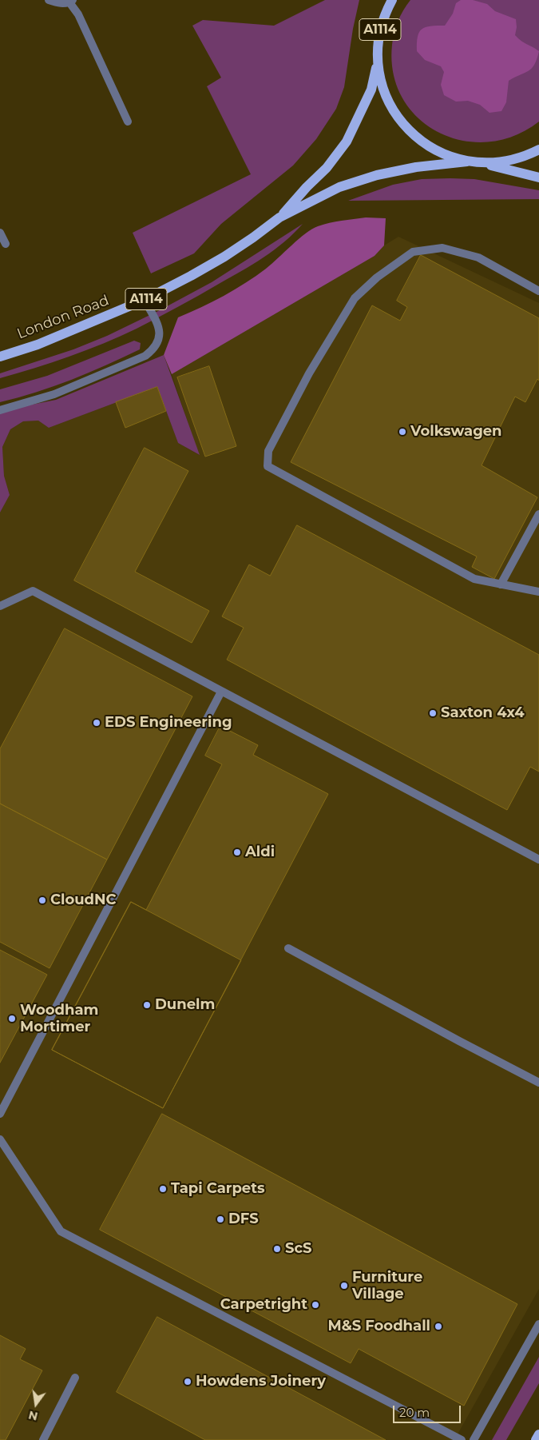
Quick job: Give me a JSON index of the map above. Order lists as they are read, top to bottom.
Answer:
{
  "streets": {
    "main road": ["A1114", "London Road"]
  },
  "crossings": [
    ["A1114", "London Road"]
  ],
  "places": [
    "Volkswagen",
    "Saxton 4x4",
    "EDS Engineering",
    "Aldi",
    "CloudNC",
    "Dunelm",
    "Woodham Mortimer",
    "Tapi Carpets",
    "DFS",
    "ScS",
    "Furniture Village",
    "Carpetright",
    "M&S Foodhall",
    "Howdens Joinery"
  ],
  "scale_bar": "20 m",
  "north": "bottom"
}
